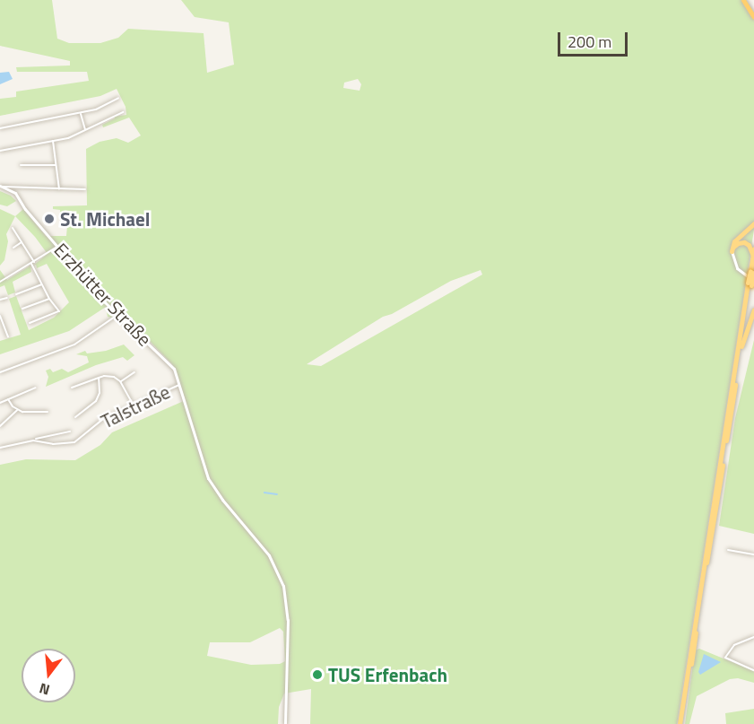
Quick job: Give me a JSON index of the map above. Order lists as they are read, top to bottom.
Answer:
{
  "streets": {
    "street": ["Erzhütter Straße", "Talstraße"]
  },
  "crossings": [
    ["Erzhütter Straße", "Talstraße"]
  ],
  "places": ["St. Michael", "TUS Erfenbach"],
  "scale_bar": "200 m",
  "north": "bottom"
}
